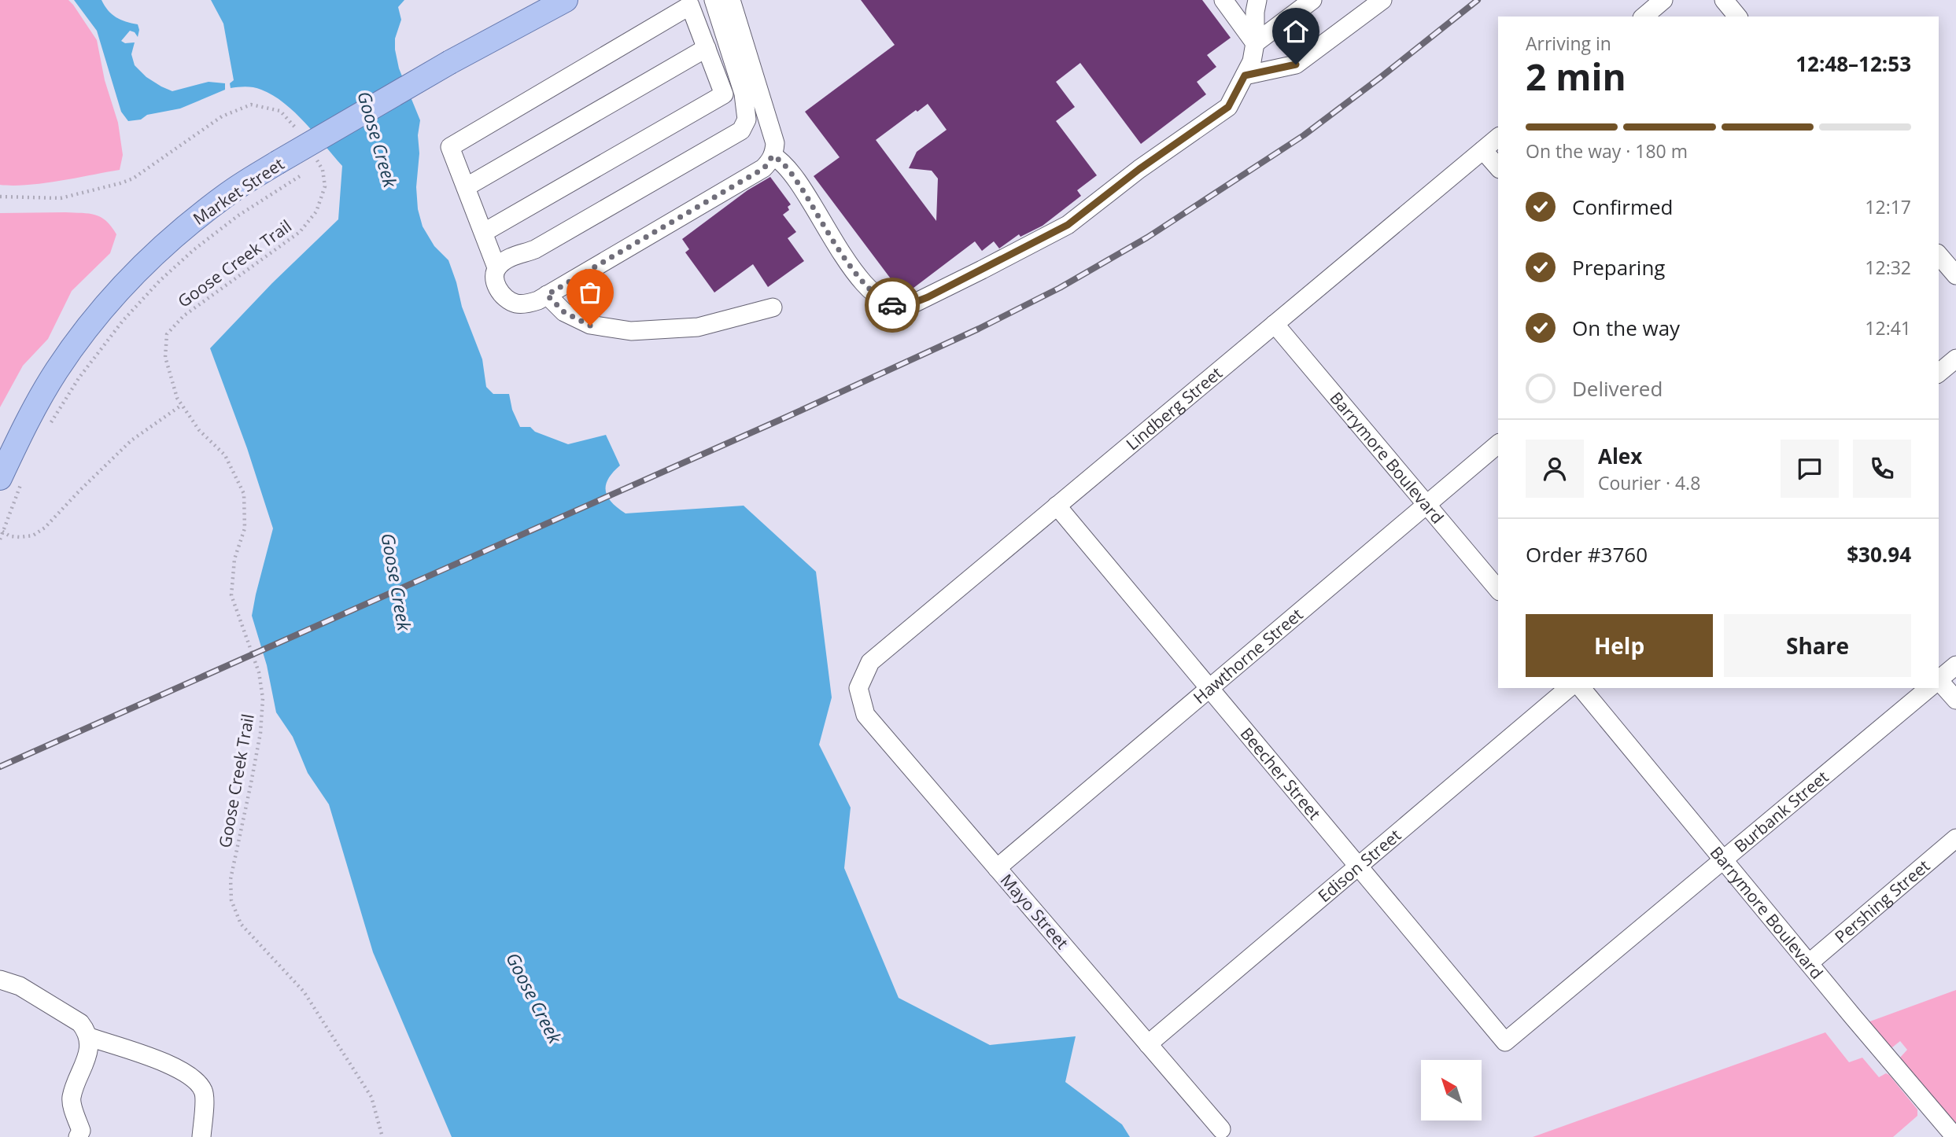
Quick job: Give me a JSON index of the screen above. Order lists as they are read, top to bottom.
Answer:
{
  "streets": {
    "main road": ["Market Street"],
    "street": [
      "Lindberg Street",
      "Barrymore Boulevard",
      "Hawthorne Street",
      "Beecher Street",
      "Burbank Street",
      "Edison Street",
      "Pershing Street",
      "Mayo Street"
    ],
    "path": ["Goose Creek Trail"]
  },
  "crossings": [
    ["Lindberg Street", "Barrymore Boulevard"],
    ["Lindberg Street", "Beecher Street"],
    ["Lindberg Street", "Mayo Street"],
    ["Barrymore Boulevard", "Hawthorne Street"],
    ["Barrymore Boulevard", "Burbank Street"],
    ["Barrymore Boulevard", "Pershing Street"],
    ["Hawthorne Street", "Beecher Street"],
    ["Hawthorne Street", "Mayo Street"],
    ["Beecher Street", "Burbank Street"],
    ["Beecher Street", "Edison Street"],
    ["Edison Street", "Mayo Street"]
  ],
  "water": ["Goose Creek"],
  "north": "top left",
  "page": {
    "heading": ["2 min", "Arriving in", "12:48–12:53"],
    "panel": [
      "Alex",
      "Courier · 4.8",
      "Order #3760",
      "$30.94"
    ],
    "bar": "On the way · 180 m",
    "list": [
      ["Confirmed", "12:17"],
      ["Preparing", "12:32"],
      ["On the way", "12:41"],
      "Delivered"
    ],
    "buttons": ["Help", "Share"]
  }
}
